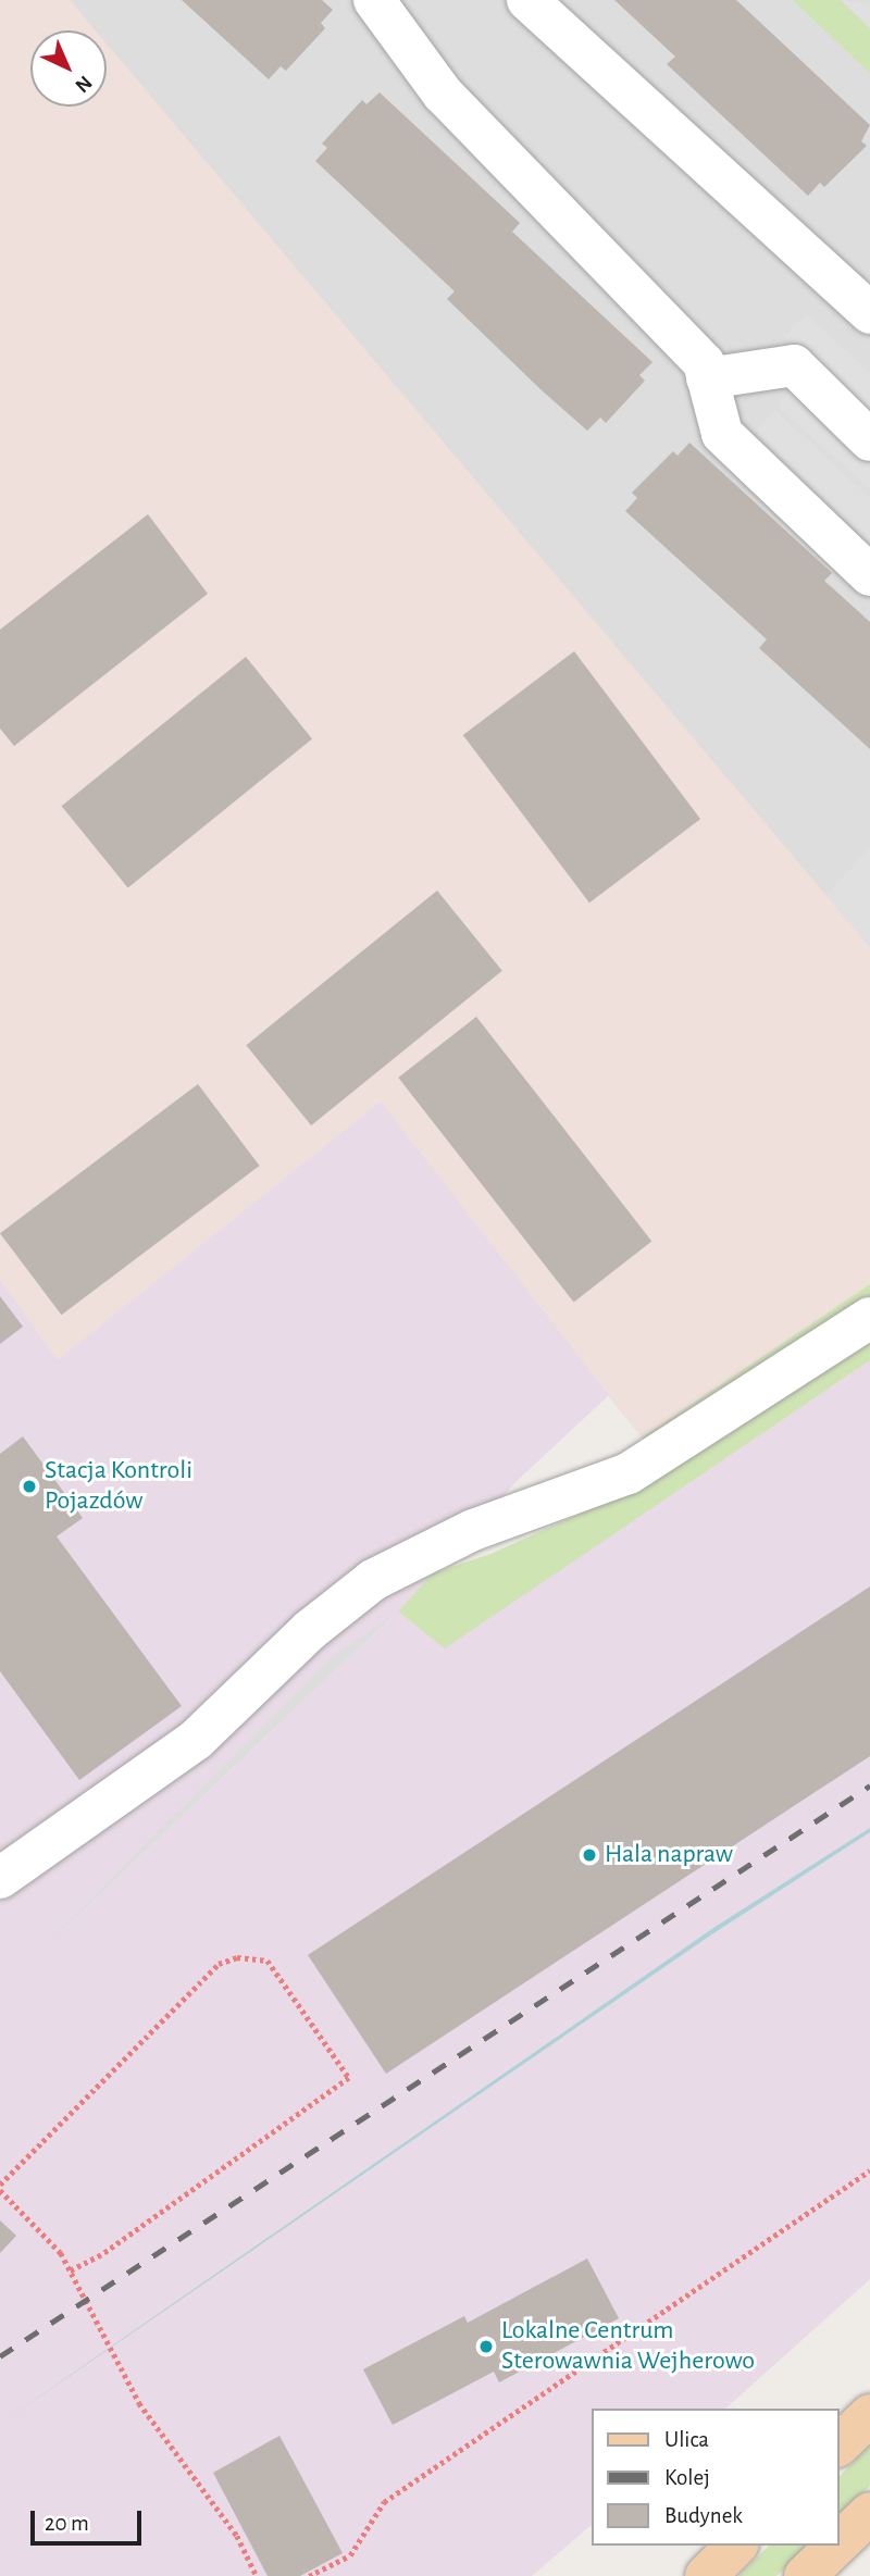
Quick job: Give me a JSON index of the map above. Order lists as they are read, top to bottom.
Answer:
{
  "places": ["Stacja Kontroli Pojazdów", "Hala napraw", "Lokalne Centrum Sterowawnia Wejherowo"],
  "legend": ["Ulica", "Kolej", "Budynek"],
  "scale_bar": "20 m",
  "north": "bottom right"
}
